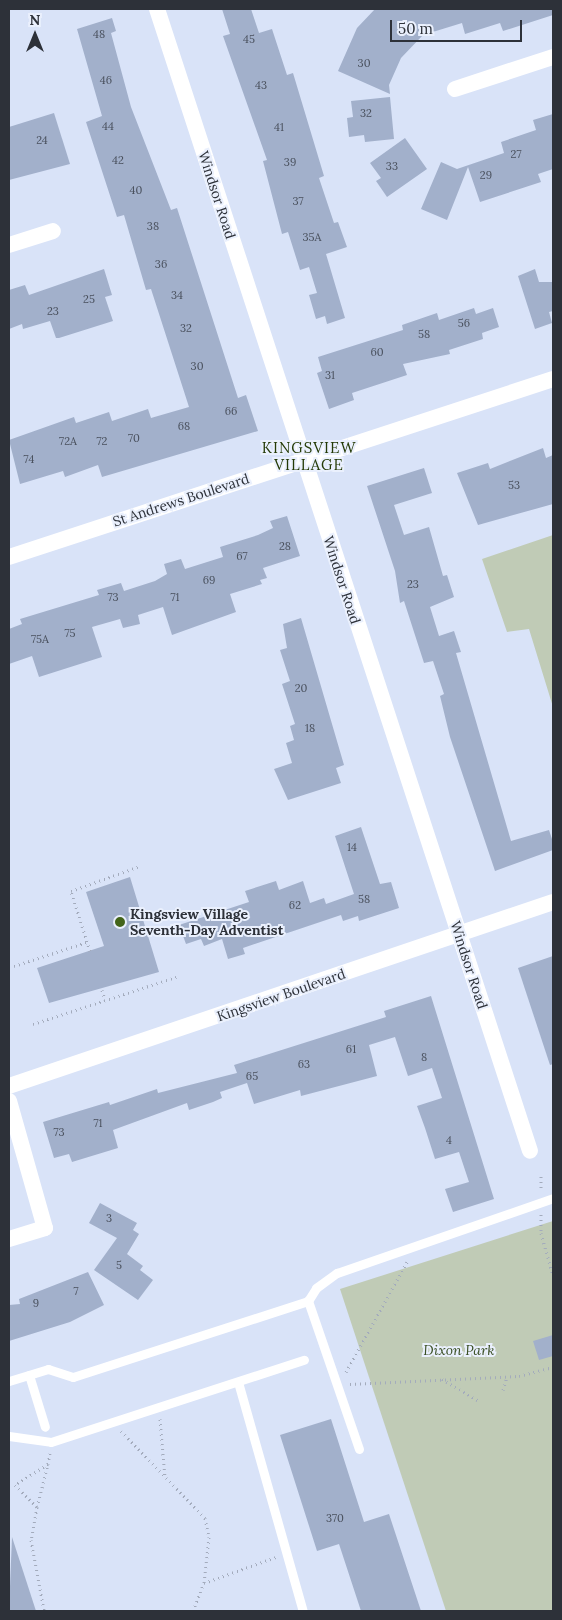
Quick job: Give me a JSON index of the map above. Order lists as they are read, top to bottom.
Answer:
{
  "streets": {
    "street": ["Windsor Road", "St Andrews Boulevard", "Kingsview Boulevard"]
  },
  "crossings": [
    ["Windsor Road", "St Andrews Boulevard"],
    ["Windsor Road", "Kingsview Boulevard"]
  ],
  "districts": ["KINGSVIEW VILLAGE"],
  "parks": ["Dixon Park"],
  "places": ["Kingsview Village Seventh-Day Adventist"],
  "house_numbers": [
    "48",
    "45",
    "30",
    "46",
    "43",
    "32",
    "44",
    "41",
    "24",
    "27",
    "42",
    "39",
    "33",
    "29",
    "40",
    "37",
    "38",
    "35A",
    "36",
    "34",
    "25",
    "23",
    "56",
    "32",
    "58",
    "60",
    "30",
    "31",
    "66",
    "68",
    "70",
    "72A",
    "72",
    "74",
    "53",
    "28",
    "67",
    "69",
    "23",
    "73",
    "71",
    "75",
    "75A",
    "20",
    "18",
    "14",
    "58",
    "62",
    "61",
    "8",
    "63",
    "65",
    "71",
    "73",
    "4",
    "3",
    "5",
    "7",
    "9",
    "370"
  ],
  "scale_bar": "50 m",
  "north": "top"
}
